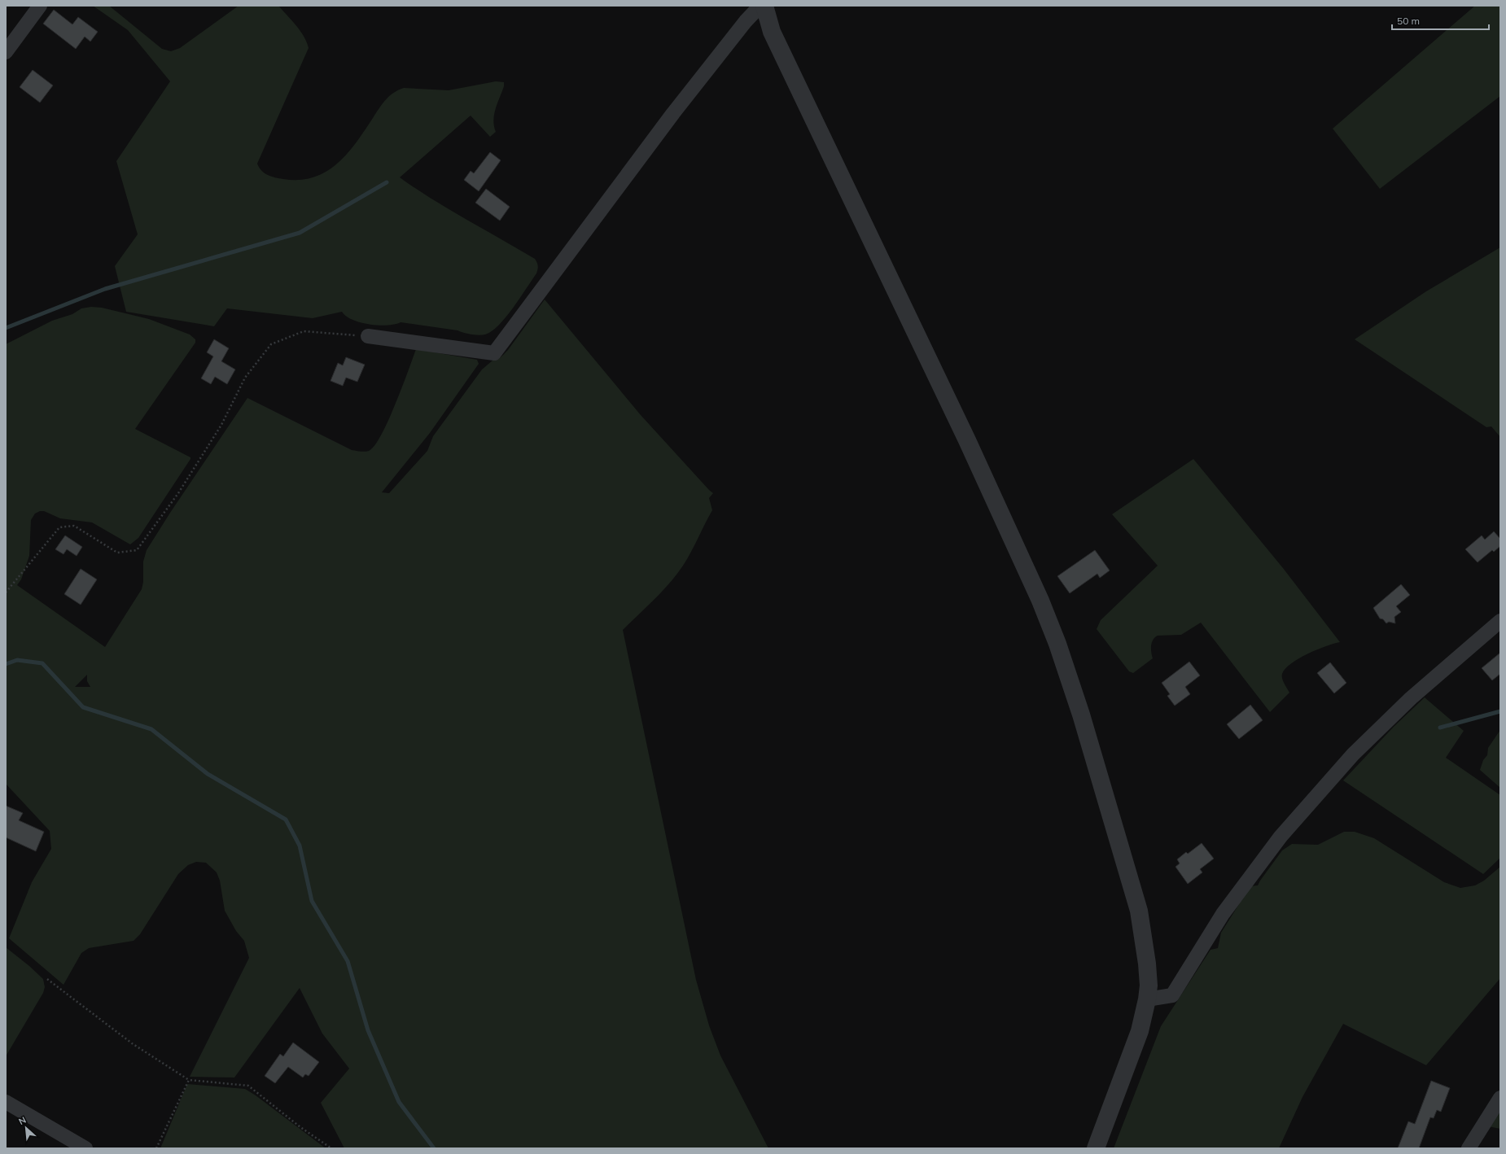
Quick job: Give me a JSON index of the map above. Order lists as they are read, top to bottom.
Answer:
{
  "scale_bar": "50 m",
  "north": "top left"
}
